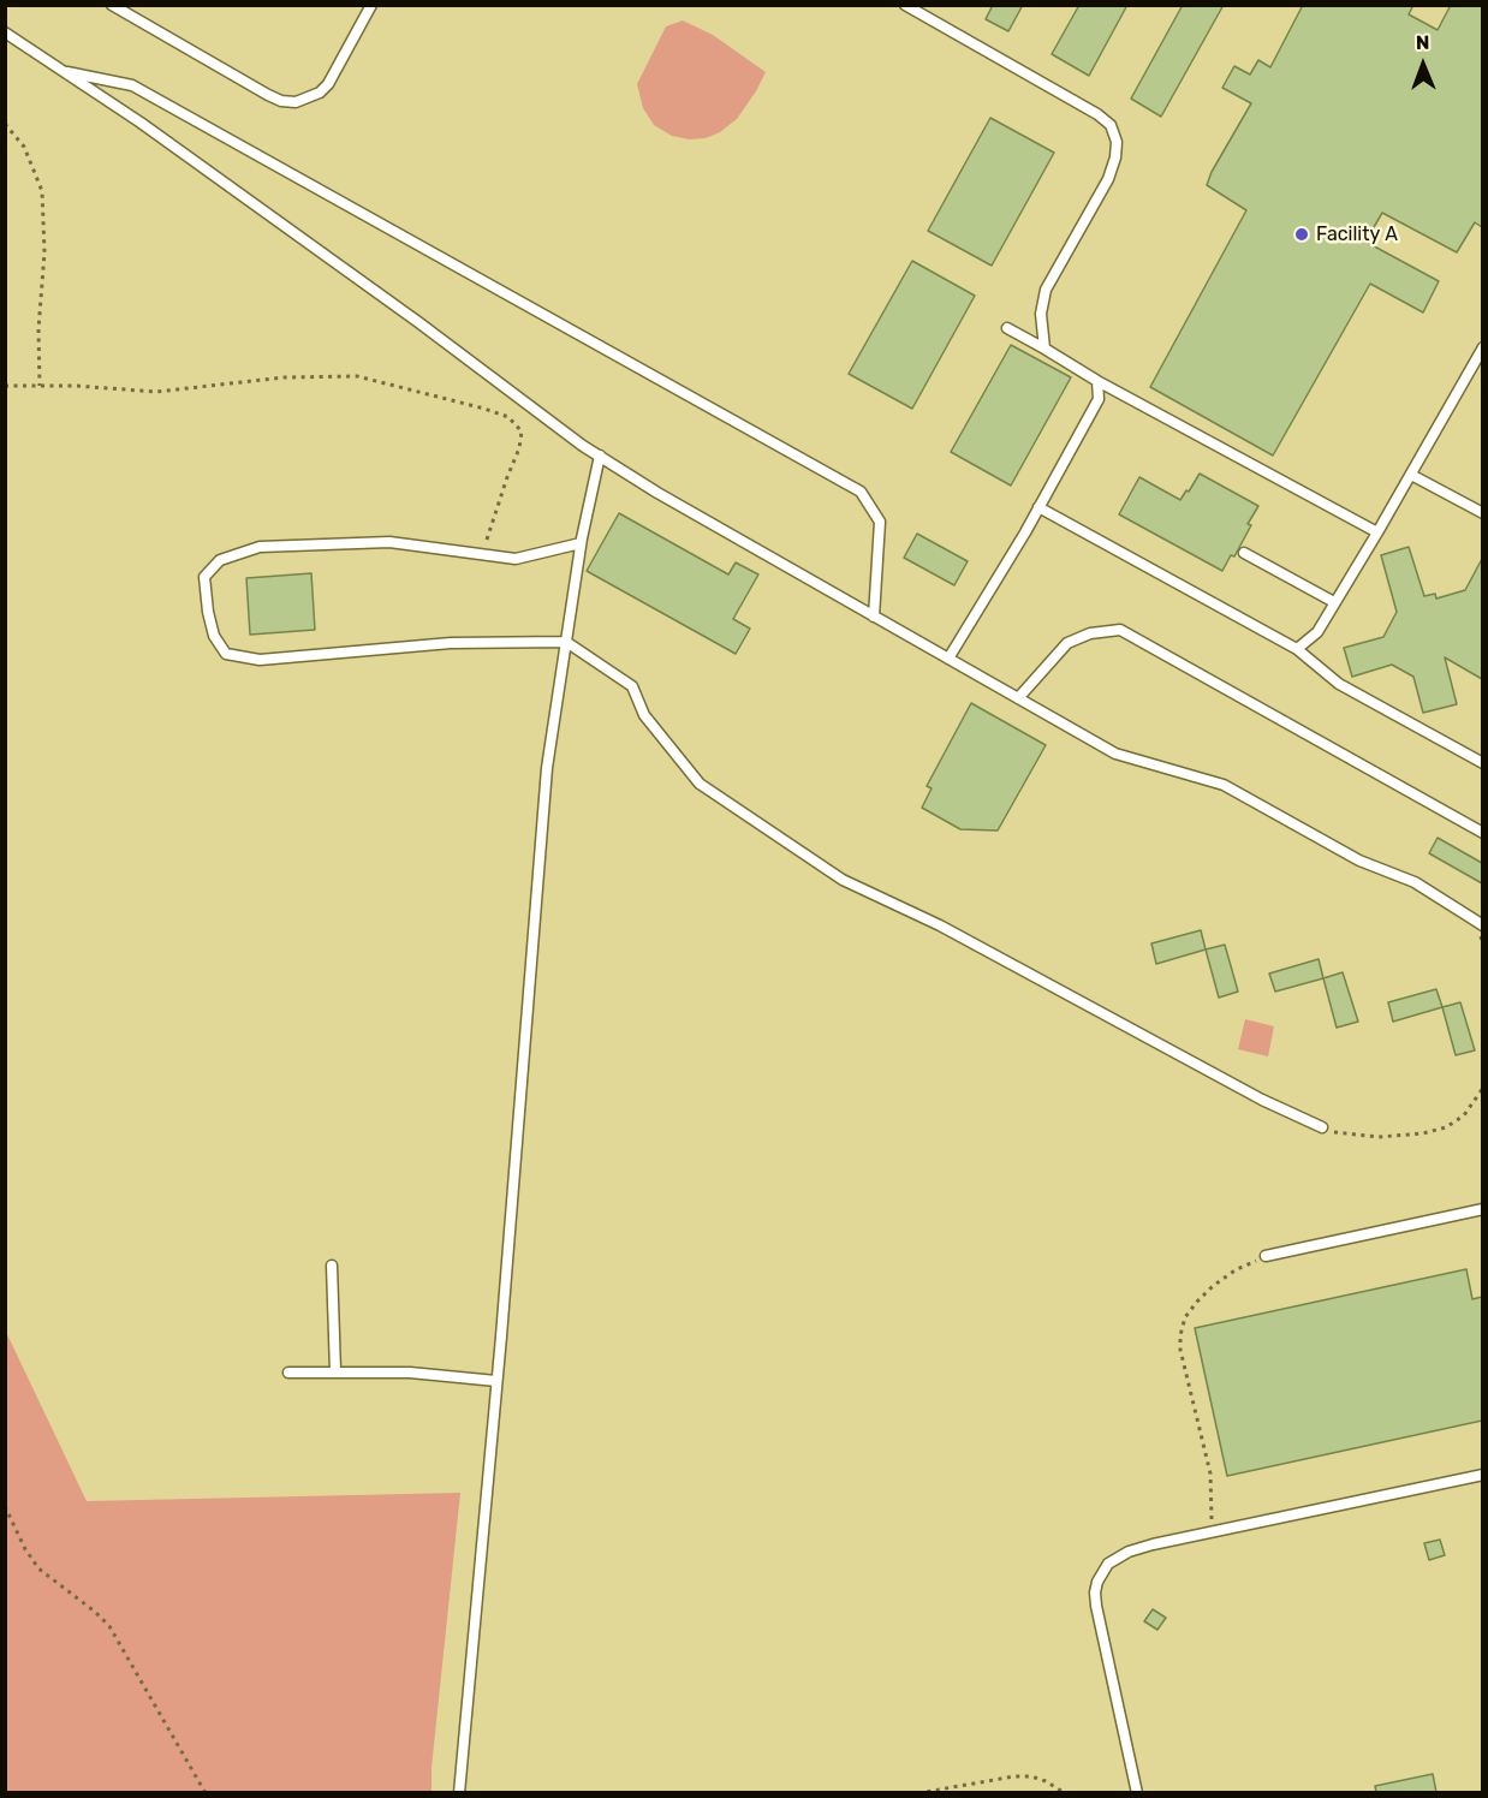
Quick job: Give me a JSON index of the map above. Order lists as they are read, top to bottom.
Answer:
{
  "places": ["Facility A"],
  "north": "top"
}
